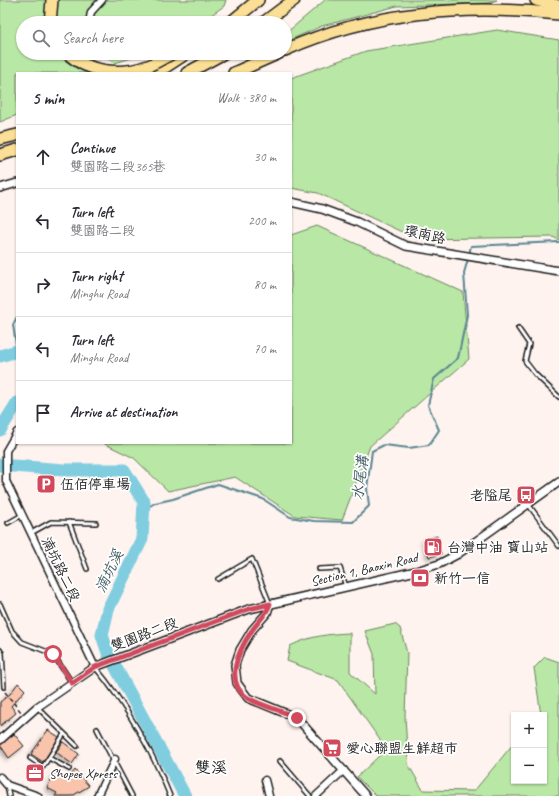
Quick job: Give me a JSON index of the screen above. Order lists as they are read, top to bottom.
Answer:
{
  "streets": {
    "street": [
      "環南路",
      "湳坑路二段",
      "Section 1, Baoxin Road",
      "雙園路二段"
    ]
  },
  "crossings": [
    ["湳坑路二段", "雙園路二段"],
    ["Section 1, Baoxin Road", "雙園路二段"]
  ],
  "districts": ["雙溪"],
  "water": ["水尾溝", "湳坑溪"],
  "places": {
    "parking": ["伍佰停車場"],
    "bus stop": ["老隘尾"],
    "fuel station": ["台灣中油 寶山站"],
    "bank": ["新竹一信"],
    "supermarket": ["愛心聯盟生鮮超市"],
    "office": ["Shopee Xpress"]
  },
  "page": {
    "search": "Search here",
    "heading": ["5 min", "Walk · 380 m"],
    "list": [
      ["Continue", "雙園路二段365巷", "30 m"],
      ["Turn left", "雙園路二段", "200 m"],
      ["Turn right", "Minghu Road", "80 m"],
      ["Turn left", "Minghu Road", "70 m"],
      "Arrive at destination"
    ],
    "map_buttons": ["+", "−"]
  }
}
